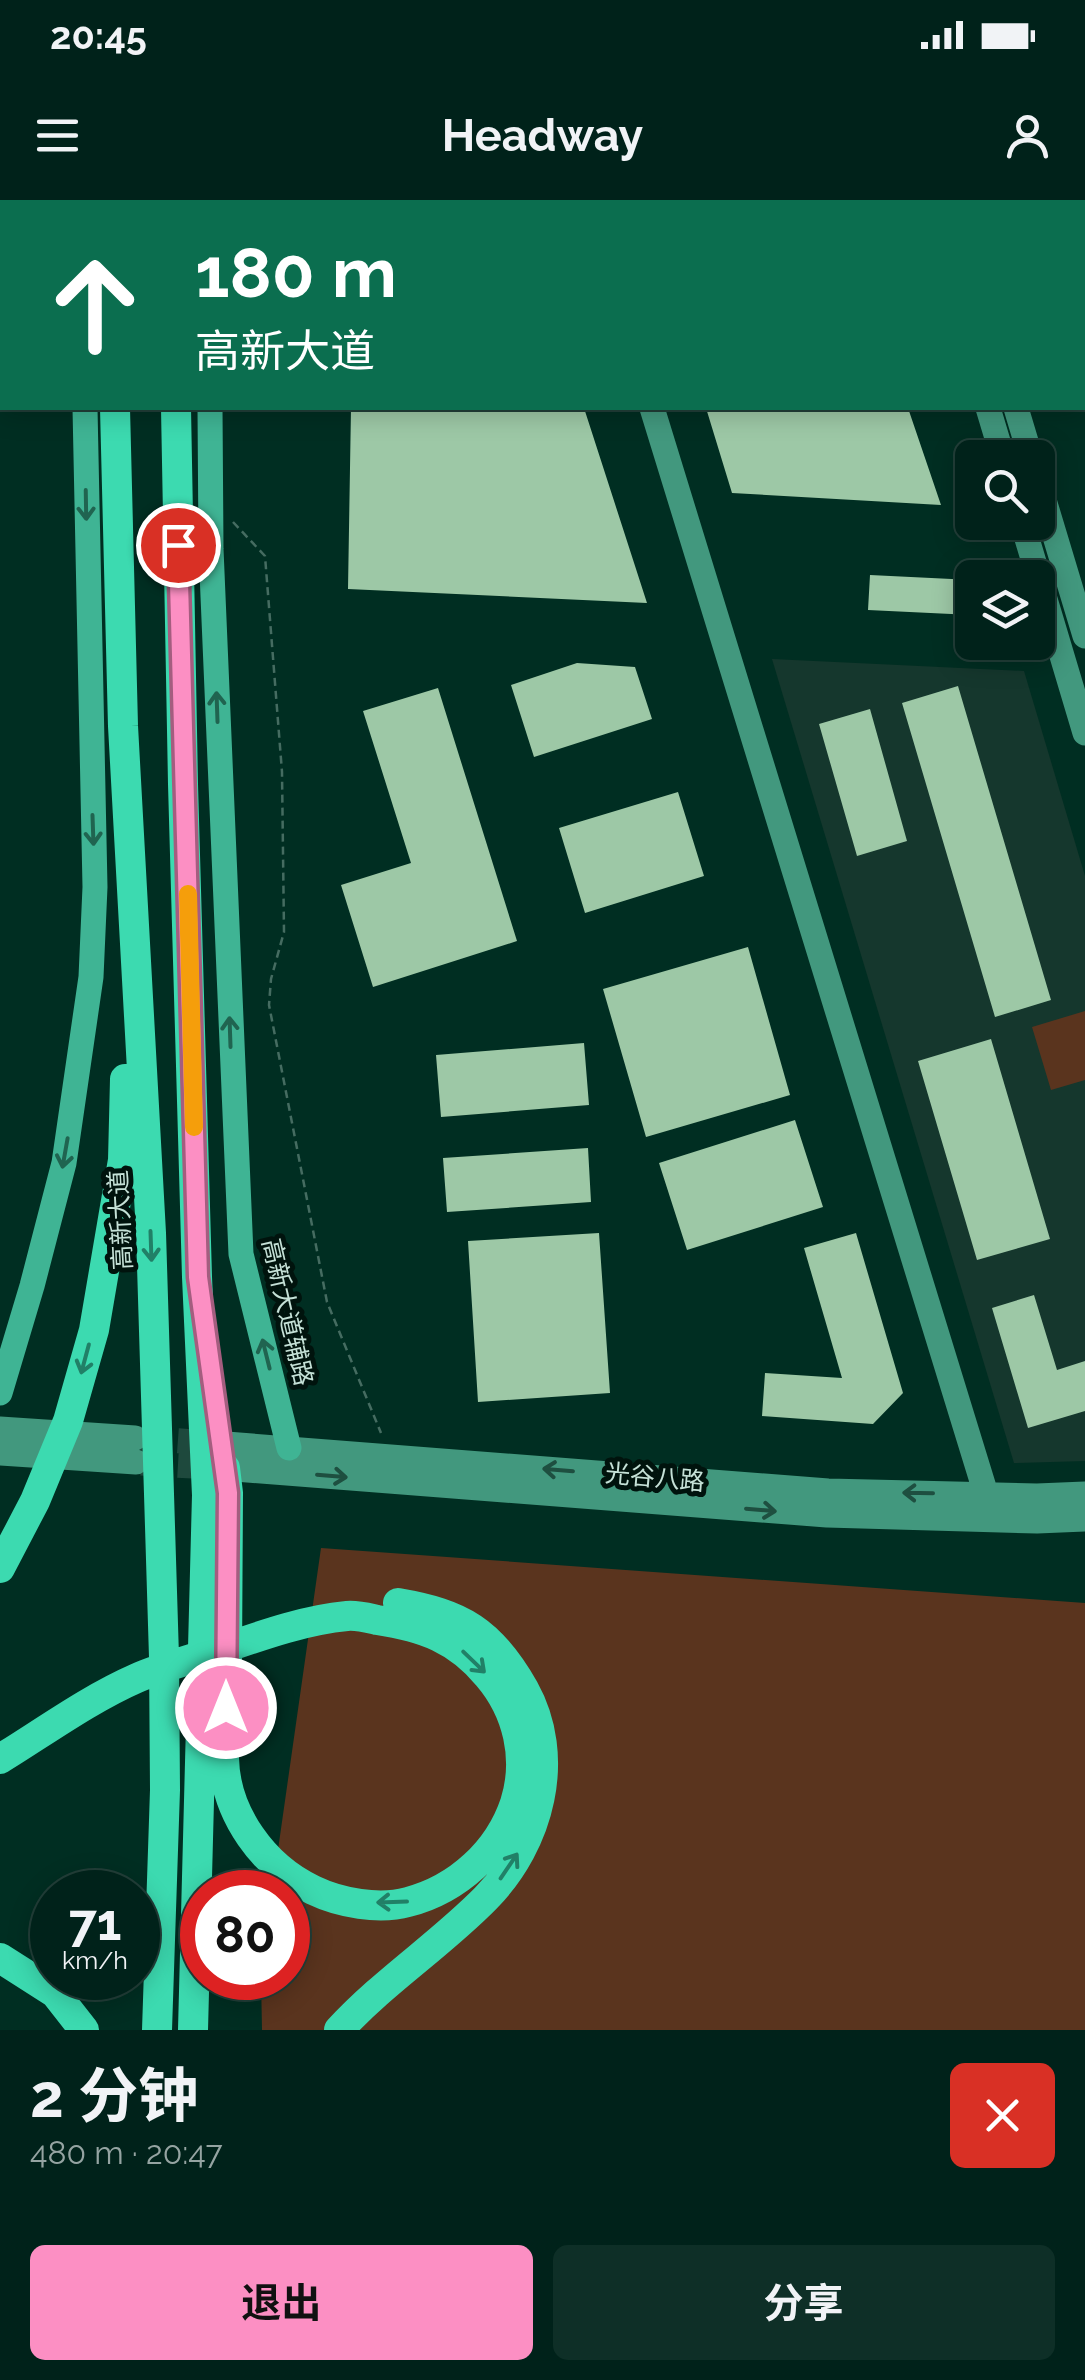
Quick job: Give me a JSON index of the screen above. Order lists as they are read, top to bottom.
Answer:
{
  "streets": {
    "highway": ["高新大道"],
    "main road": ["高新大道辅路"],
    "street": ["光谷八路"]
  },
  "crossings": [
    ["高新大道辅路", "光谷八路"]
  ],
  "page": {
    "status": "20:45",
    "header": "Headway",
    "turn": ["180 m", "高新大道"],
    "speed": "71 km/h",
    "limit": "80",
    "heading": ["2 分钟", "480 m · 20:47"],
    "buttons": ["退出", "分享"]
  }
}
